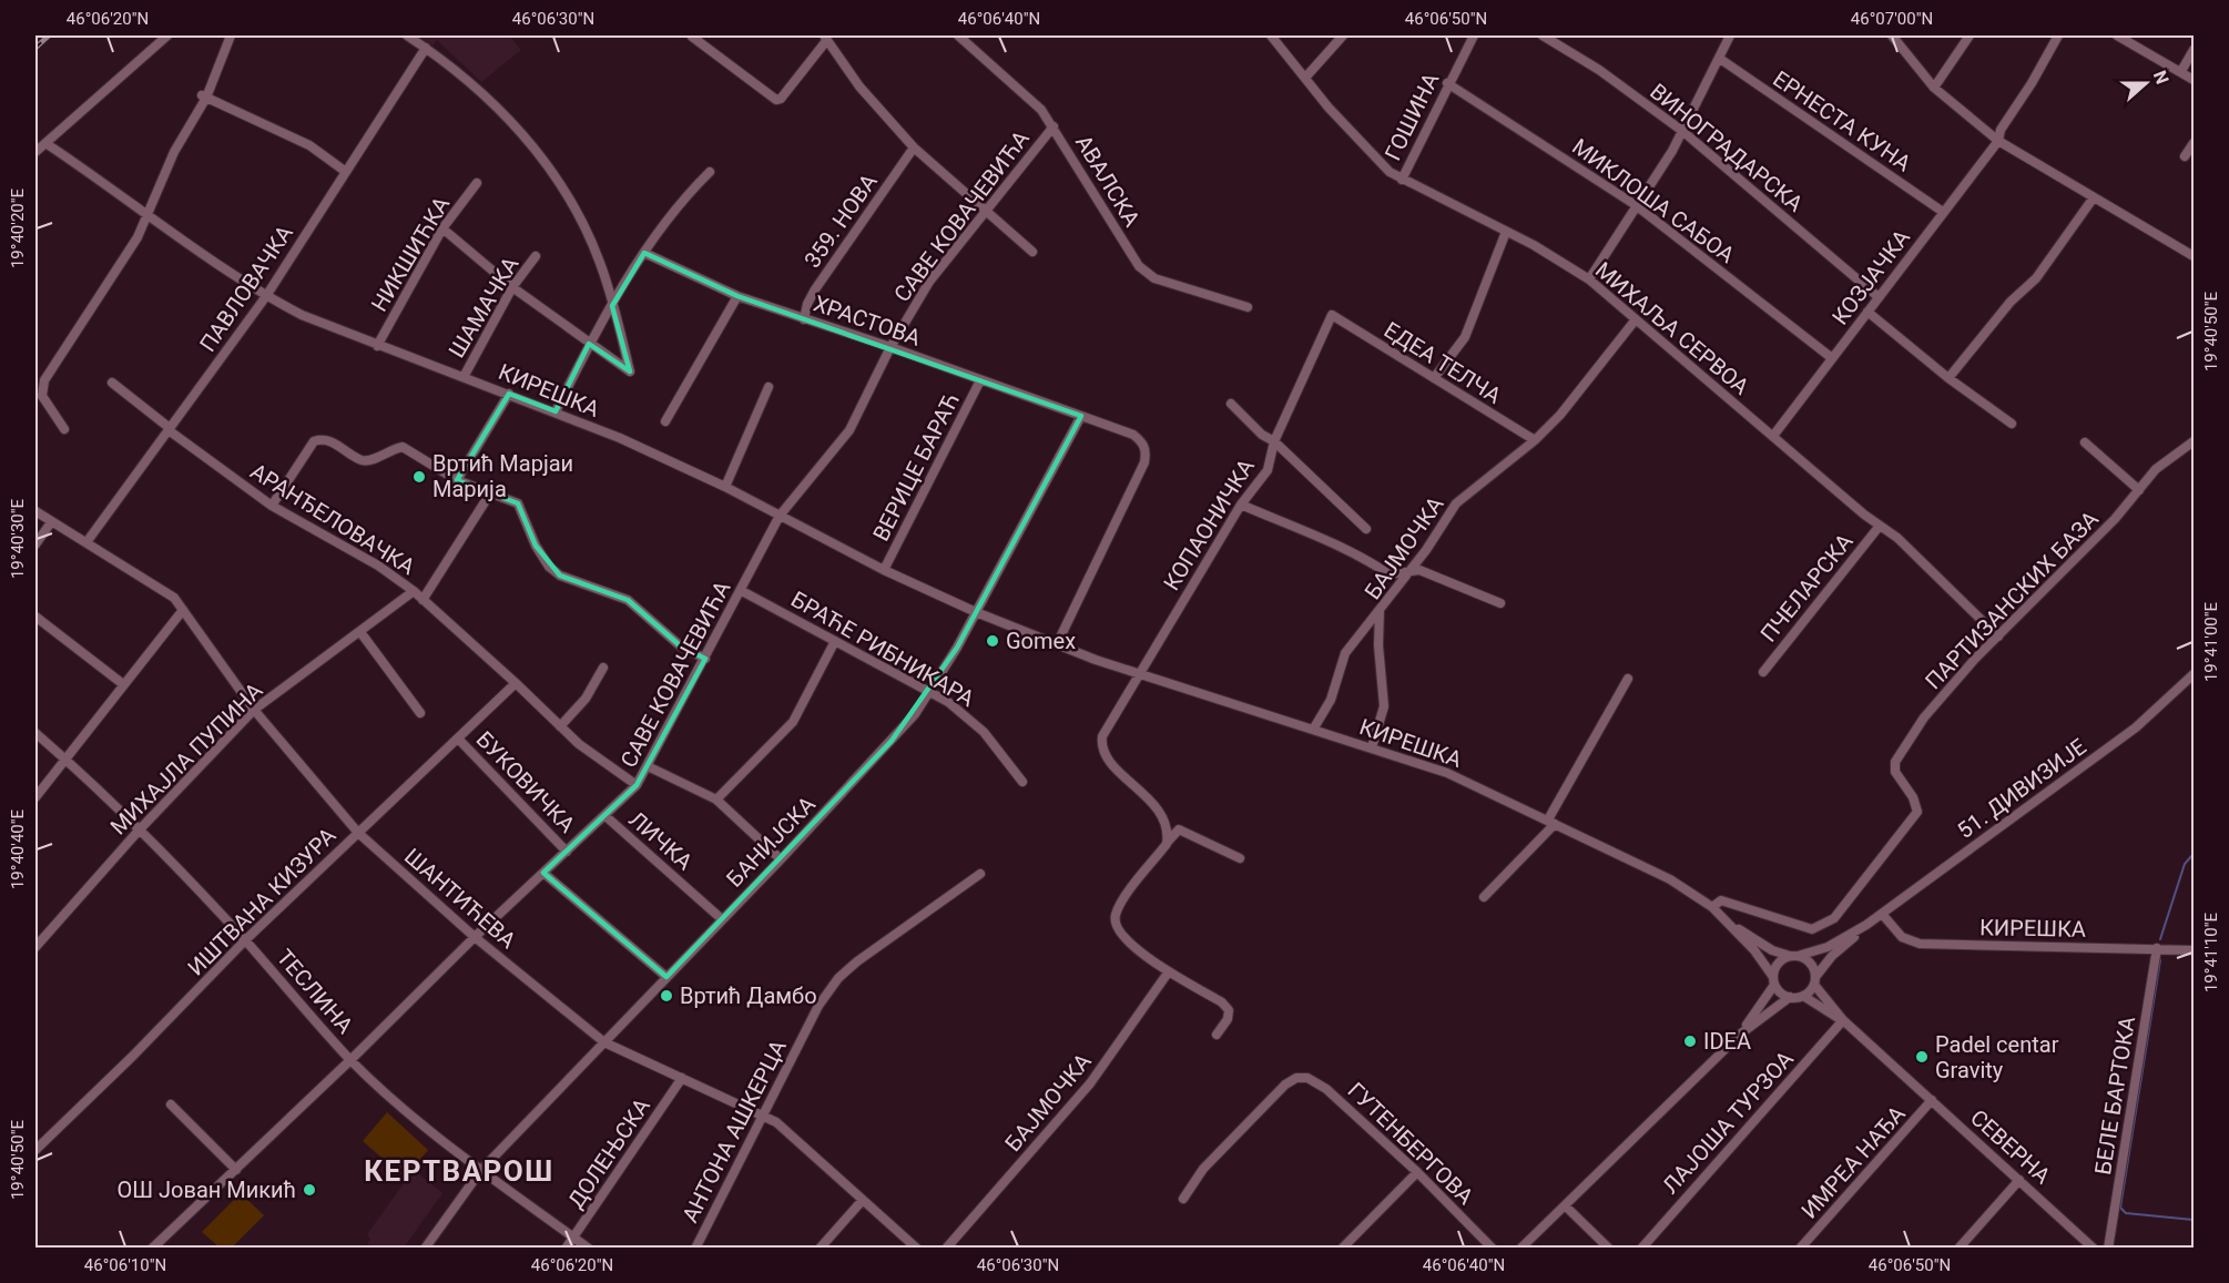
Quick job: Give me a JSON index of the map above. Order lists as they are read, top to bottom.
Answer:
{
  "streets": {
    "street": [
      "ГОШИНА",
      "ЕРНЕСТА КУНА",
      "ВИНОГРАДАРСКА",
      "АВАЛСКА",
      "МИКЛОША САБОА",
      "САВЕ КОВАЧЕВИЋА",
      "359. НОВА",
      "НИКШИЋКА",
      "КОЗЈАЧКА",
      "ПАВЛОВАЧКА",
      "ШАМАЧКА",
      "ХРАСТОВА",
      "МИХАЉА СЕРВОА",
      "ЕДЕА ТЕЛЧА",
      "КИРЕШКА",
      "ВЕРИЦЕ БАРАЋ",
      "АРАНЂЕЛОВАЧКА",
      "КОПАОНИЧКА",
      "БАЈМОЧКА",
      "ПЧЕЛАРСКА",
      "ПАРТИЗАНСКИХ БАЗА",
      "БРАЋЕ РИБНИКАРА",
      "МИХАЈЛА ПУПИНА",
      "БУКОВИЧКА",
      "51. ДИВИЗИЈЕ",
      "ЛИЧКА",
      "БАНИЈСКА",
      "ШАНТИЋЕВА",
      "ИШТВАНА КИЗУРА",
      "ТЕСЛИНА",
      "БЕЛЕ БАРТОКА",
      "ЛАЈОША ТУРЗОА",
      "АНТОНА АШКЕРЦА",
      "ГУТЕНБЕРГОВА",
      "СЕВЕРНА",
      "ДОЛЕЊСКА",
      "ИМРЕА НАЂА"
    ]
  },
  "crossings": [
    ["ГОШИНА", "МИКЛОША САБОА"],
    ["ГОШИНА", "МИХАЉА СЕРВОА"],
    ["ЕРНЕСТА КУНА", "КОЗЈАЧКА"],
    ["ВИНОГРАДАРСКА", "КОЗЈАЧКА"],
    ["АВАЛСКА", "САВЕ КОВАЧЕВИЋА"],
    ["МИКЛОША САБОА", "КОЗЈАЧКА"],
    ["САВЕ КОВАЧЕВИЋА", "ХРАСТОВА"],
    ["САВЕ КОВАЧЕВИЋА", "КИРЕШКА"],
    ["САВЕ КОВАЧЕВИЋА", "АРАНЂЕЛОВАЧКА"],
    ["САВЕ КОВАЧЕВИЋА", "БРАЋЕ РИБНИКАРА"],
    ["САВЕ КОВАЧЕВИЋА", "БУКОВИЧКА"],
    ["САВЕ КОВАЧЕВИЋА", "ЛИЧКА"],
    ["САВЕ КОВАЧЕВИЋА", "ШАНТИЋЕВА"],
    ["САВЕ КОВАЧЕВИЋА", "ТЕСЛИНА"],
    ["359. НОВА", "ХРАСТОВА"],
    ["НИКШИЋКА", "КИРЕШКА"],
    ["КОЗЈАЧКА", "МИХАЉА СЕРВОА"],
    ["ПАВЛОВАЧКА", "КИРЕШКА"],
    ["ПАВЛОВАЧКА", "АРАНЂЕЛОВАЧКА"],
    ["ПАВЛОВАЧКА", "ШАНТИЋЕВА"],
    ["ШАМАЧКА", "КИРЕШКА"],
    ["ХРАСТОВА", "ВЕРИЦЕ БАРАЋ"],
    ["ХРАСТОВА", "БАНИЈСКА"],
    ["МИХАЉА СЕРВОА", "БАЈМОЧКА"],
    ["МИХАЉА СЕРВОА", "ПЧЕЛАРСКА"],
    ["МИХАЉА СЕРВОА", "ПАРТИЗАНСКИХ БАЗА"],
    ["ЕДЕА ТЕЛЧА", "КОПАОНИЧКА"],
    ["ЕДЕА ТЕЛЧА", "БАЈМОЧКА"],
    ["КИРЕШКА", "ВЕРИЦЕ БАРАЋ"],
    ["КИРЕШКА", "КОПАОНИЧКА"],
    ["КИРЕШКА", "БАЈМОЧКА"],
    ["КИРЕШКА", "ПАРТИЗАНСКИХ БАЗА"],
    ["КИРЕШКА", "51. ДИВИЗИЈЕ"],
    ["КИРЕШКА", "БАНИЈСКА"],
    ["КИРЕШКА", "БЕЛЕ БАРТОКА"],
    ["КИРЕШКА", "СЕВЕРНА"],
    ["АРАНЂЕЛОВАЧКА", "МИХАЈЛА ПУПИНА"],
    ["АРАНЂЕЛОВАЧКА", "ИШТВАНА КИЗУРА"],
    ["БРАЋЕ РИБНИКАРА", "БАНИЈСКА"],
    ["МИХАЈЛА ПУПИНА", "ШАНТИЋЕВА"],
    ["МИХАЈЛА ПУПИНА", "ТЕСЛИНА"],
    ["БУКОВИЧКА", "ИШТВАНА КИЗУРА"],
    ["51. ДИВИЗИЈЕ", "СЕВЕРНА"],
    ["ЛИЧКА", "БАНИЈСКА"],
    ["БАНИЈСКА", "ШАНТИЋЕВА"],
    ["БАНИЈСКА", "ТЕСЛИНА"],
    ["ШАНТИЋЕВА", "ИШТВАНА КИЗУРА"],
    ["ШАНТИЋЕВА", "АНТОНА АШКЕРЦА"],
    ["ШАНТИЋЕВА", "ДОЛЕЊСКА"],
    ["ИШТВАНА КИЗУРА", "ТЕСЛИНА"],
    ["ТЕСЛИНА", "ДОЛЕЊСКА"],
    ["ЛАЈОША ТУРЗОА", "СЕВЕРНА"],
    ["СЕВЕРНА", "ИМРЕА НАЂА"]
  ],
  "districts": ["КЕРТВАРОШ"],
  "places": [
    "Вртић Марјаи Марија",
    "Gomex",
    "Вртић Дамбо",
    "IDEA",
    "Padel centar Gravity",
    "ОШ Јован Микић"
  ],
  "north": "right",
  "coordinates": [
    "46°06'20\"N",
    "46°06'30\"N",
    "46°06'40\"N",
    "46°06'50\"N",
    "46°07'00\"N",
    "19°40'20\"E",
    "19°40'50\"E",
    "19°40'30\"E",
    "19°41'00\"E",
    "19°40'40\"E",
    "19°41'10\"E",
    "46°06'10\"N"
  ]
}
